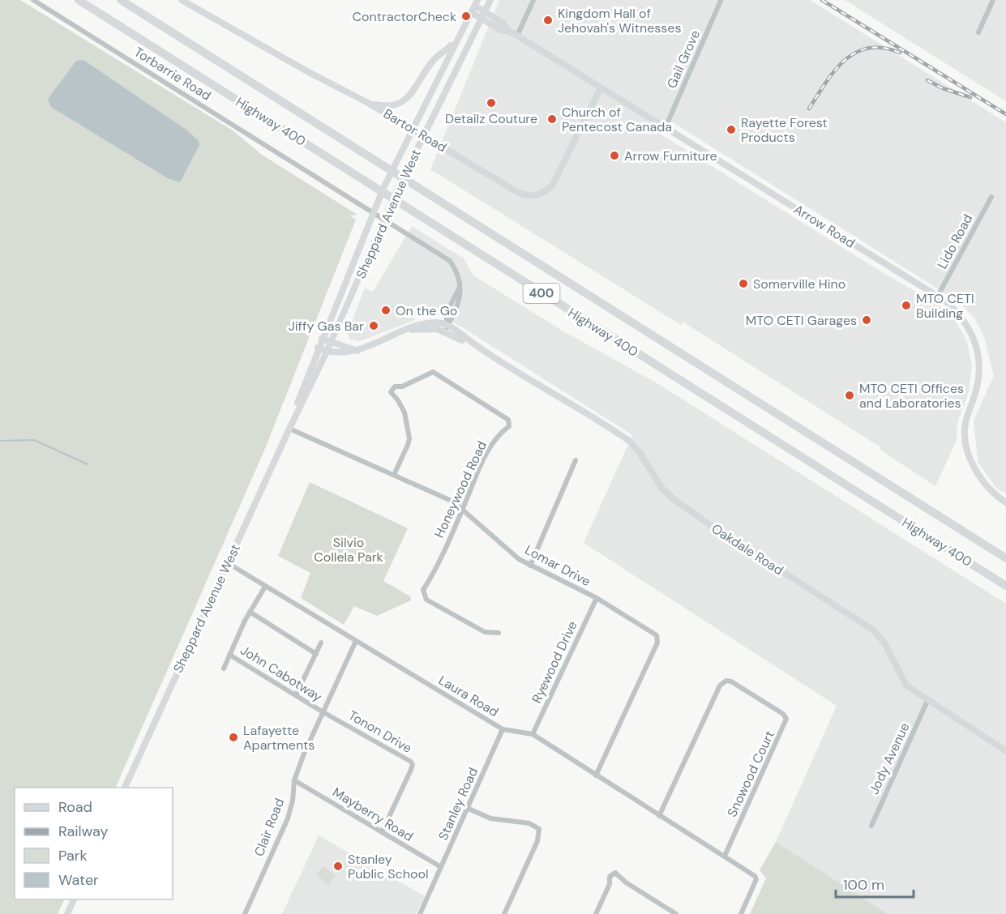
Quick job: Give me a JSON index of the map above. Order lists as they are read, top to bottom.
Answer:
{
  "streets": {
    "highway": ["Highway 400", "400"],
    "street": [
      "Gail Grove",
      "Torbarrie Road",
      "Bartor Road",
      "Sheppard Avenue West",
      "Arrow Road",
      "Lido Road",
      "Honeywood Road",
      "Oakdale Road",
      "Lomar Drive",
      "Ryewood Drive",
      "John Cabotway",
      "Laura Road",
      "Tonon Drive",
      "Jody Avenue",
      "Snowood Court",
      "Stanley Road",
      "Mayberry Road",
      "Clair Road"
    ]
  },
  "crossings": [
    ["Gail Grove", "Arrow Road"],
    ["Torbarrie Road", "Oakdale Road"],
    ["Bartor Road", "Arrow Road"],
    ["Sheppard Avenue West", "Arrow Road"],
    ["Sheppard Avenue West", "Lomar Drive"],
    ["Sheppard Avenue West", "Laura Road"],
    ["Arrow Road", "Lido Road"],
    ["Honeywood Road", "Lomar Drive"],
    ["Oakdale Road", "Jody Avenue"],
    ["Lomar Drive", "Ryewood Drive"],
    ["Lomar Drive", "Laura Road"],
    ["Ryewood Drive", "Laura Road"],
    ["John Cabotway", "Laura Road"],
    ["John Cabotway", "Tonon Drive"],
    ["John Cabotway", "Clair Road"],
    ["Laura Road", "Snowood Court"],
    ["Laura Road", "Stanley Road"],
    ["Laura Road", "Clair Road"],
    ["Tonon Drive", "Mayberry Road"],
    ["Tonon Drive", "Clair Road"],
    ["Stanley Road", "Mayberry Road"],
    ["Mayberry Road", "Clair Road"]
  ],
  "parks": ["Silvio Collela Park"],
  "places": [
    "ContractorCheck",
    "Kingdom Hall of Jehovah's Witnesses",
    "Detailz Couture",
    "Church of Pentecost Canada",
    "Rayette Forest Products",
    "Arrow Furniture",
    "Somerville Hino",
    "MTO CETI Building",
    "On the Go",
    "MTO CETI Garages",
    "Jiffy Gas Bar",
    "MTO CETI Offices and Laboratories",
    "Lafayette Apartments",
    "Stanley Public School"
  ],
  "legend": [
    "Road",
    "Railway",
    "Park",
    "Water"
  ],
  "scale_bar": "100 m"
}
